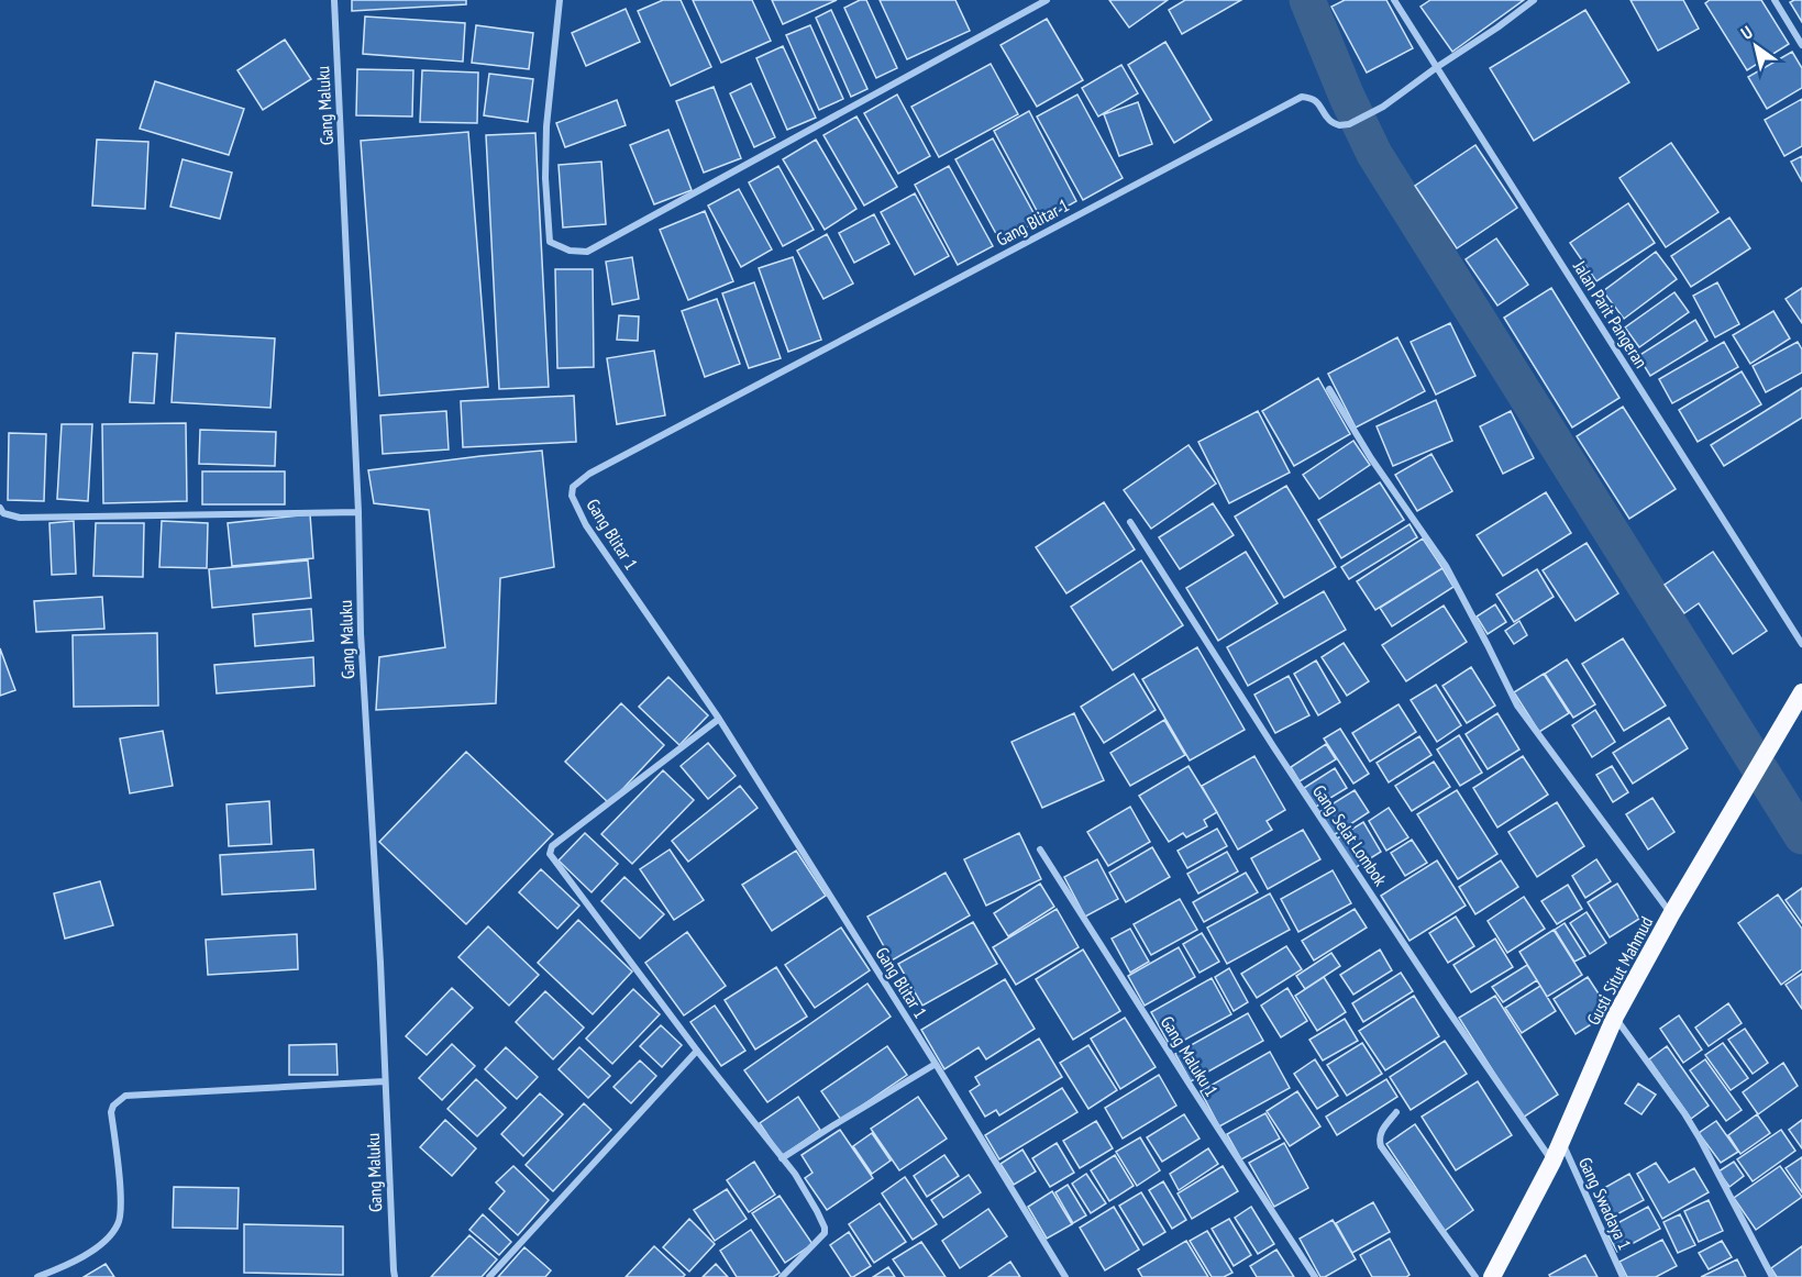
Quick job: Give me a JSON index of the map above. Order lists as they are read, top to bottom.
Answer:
{
  "streets": {
    "highway": ["Gusti Situt Mahmud"],
    "street": [
      "Gang Maluku",
      "Gang Blitar 1",
      "Jalan Parit Pangeran",
      "Gang Selat Lombok",
      "Gang Maluku 1",
      "Gang Swadaya 1"
    ]
  },
  "crossings": [
    ["Gang Blitar 1", "Jalan Parit Pangeran"],
    ["Gang Selat Lombok", "Gusti Situt Mahmud"],
    ["Gusti Situt Mahmud", "Gang Swadaya 1"]
  ],
  "north": "top left"
}
